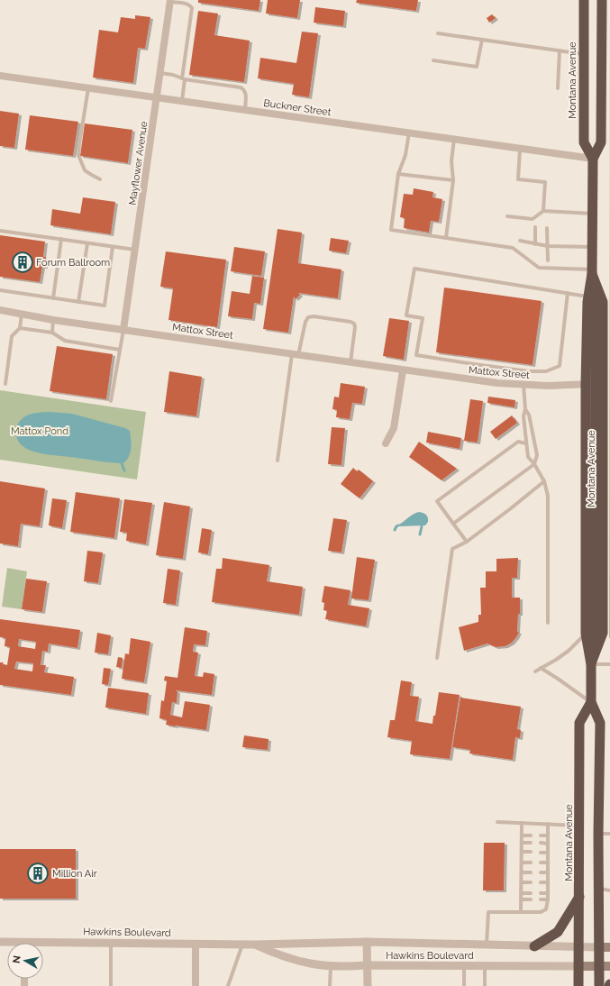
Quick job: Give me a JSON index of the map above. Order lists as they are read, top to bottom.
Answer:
{
  "streets": {
    "highway": ["Montana Avenue"],
    "main road": ["Hawkins Boulevard"],
    "street": ["Buckner Street", "Mayflower Avenue", "Mattox Street"]
  },
  "crossings": [
    ["Montana Avenue", "Buckner Street"],
    ["Montana Avenue", "Mattox Street"],
    ["Montana Avenue", "Hawkins Boulevard"],
    ["Buckner Street", "Mayflower Avenue"],
    ["Mayflower Avenue", "Mattox Street"]
  ],
  "parks": ["Mattox Pond"],
  "places": {
    "building": ["Forum Ballroom", "Million Air"]
  },
  "north": "left"
}
